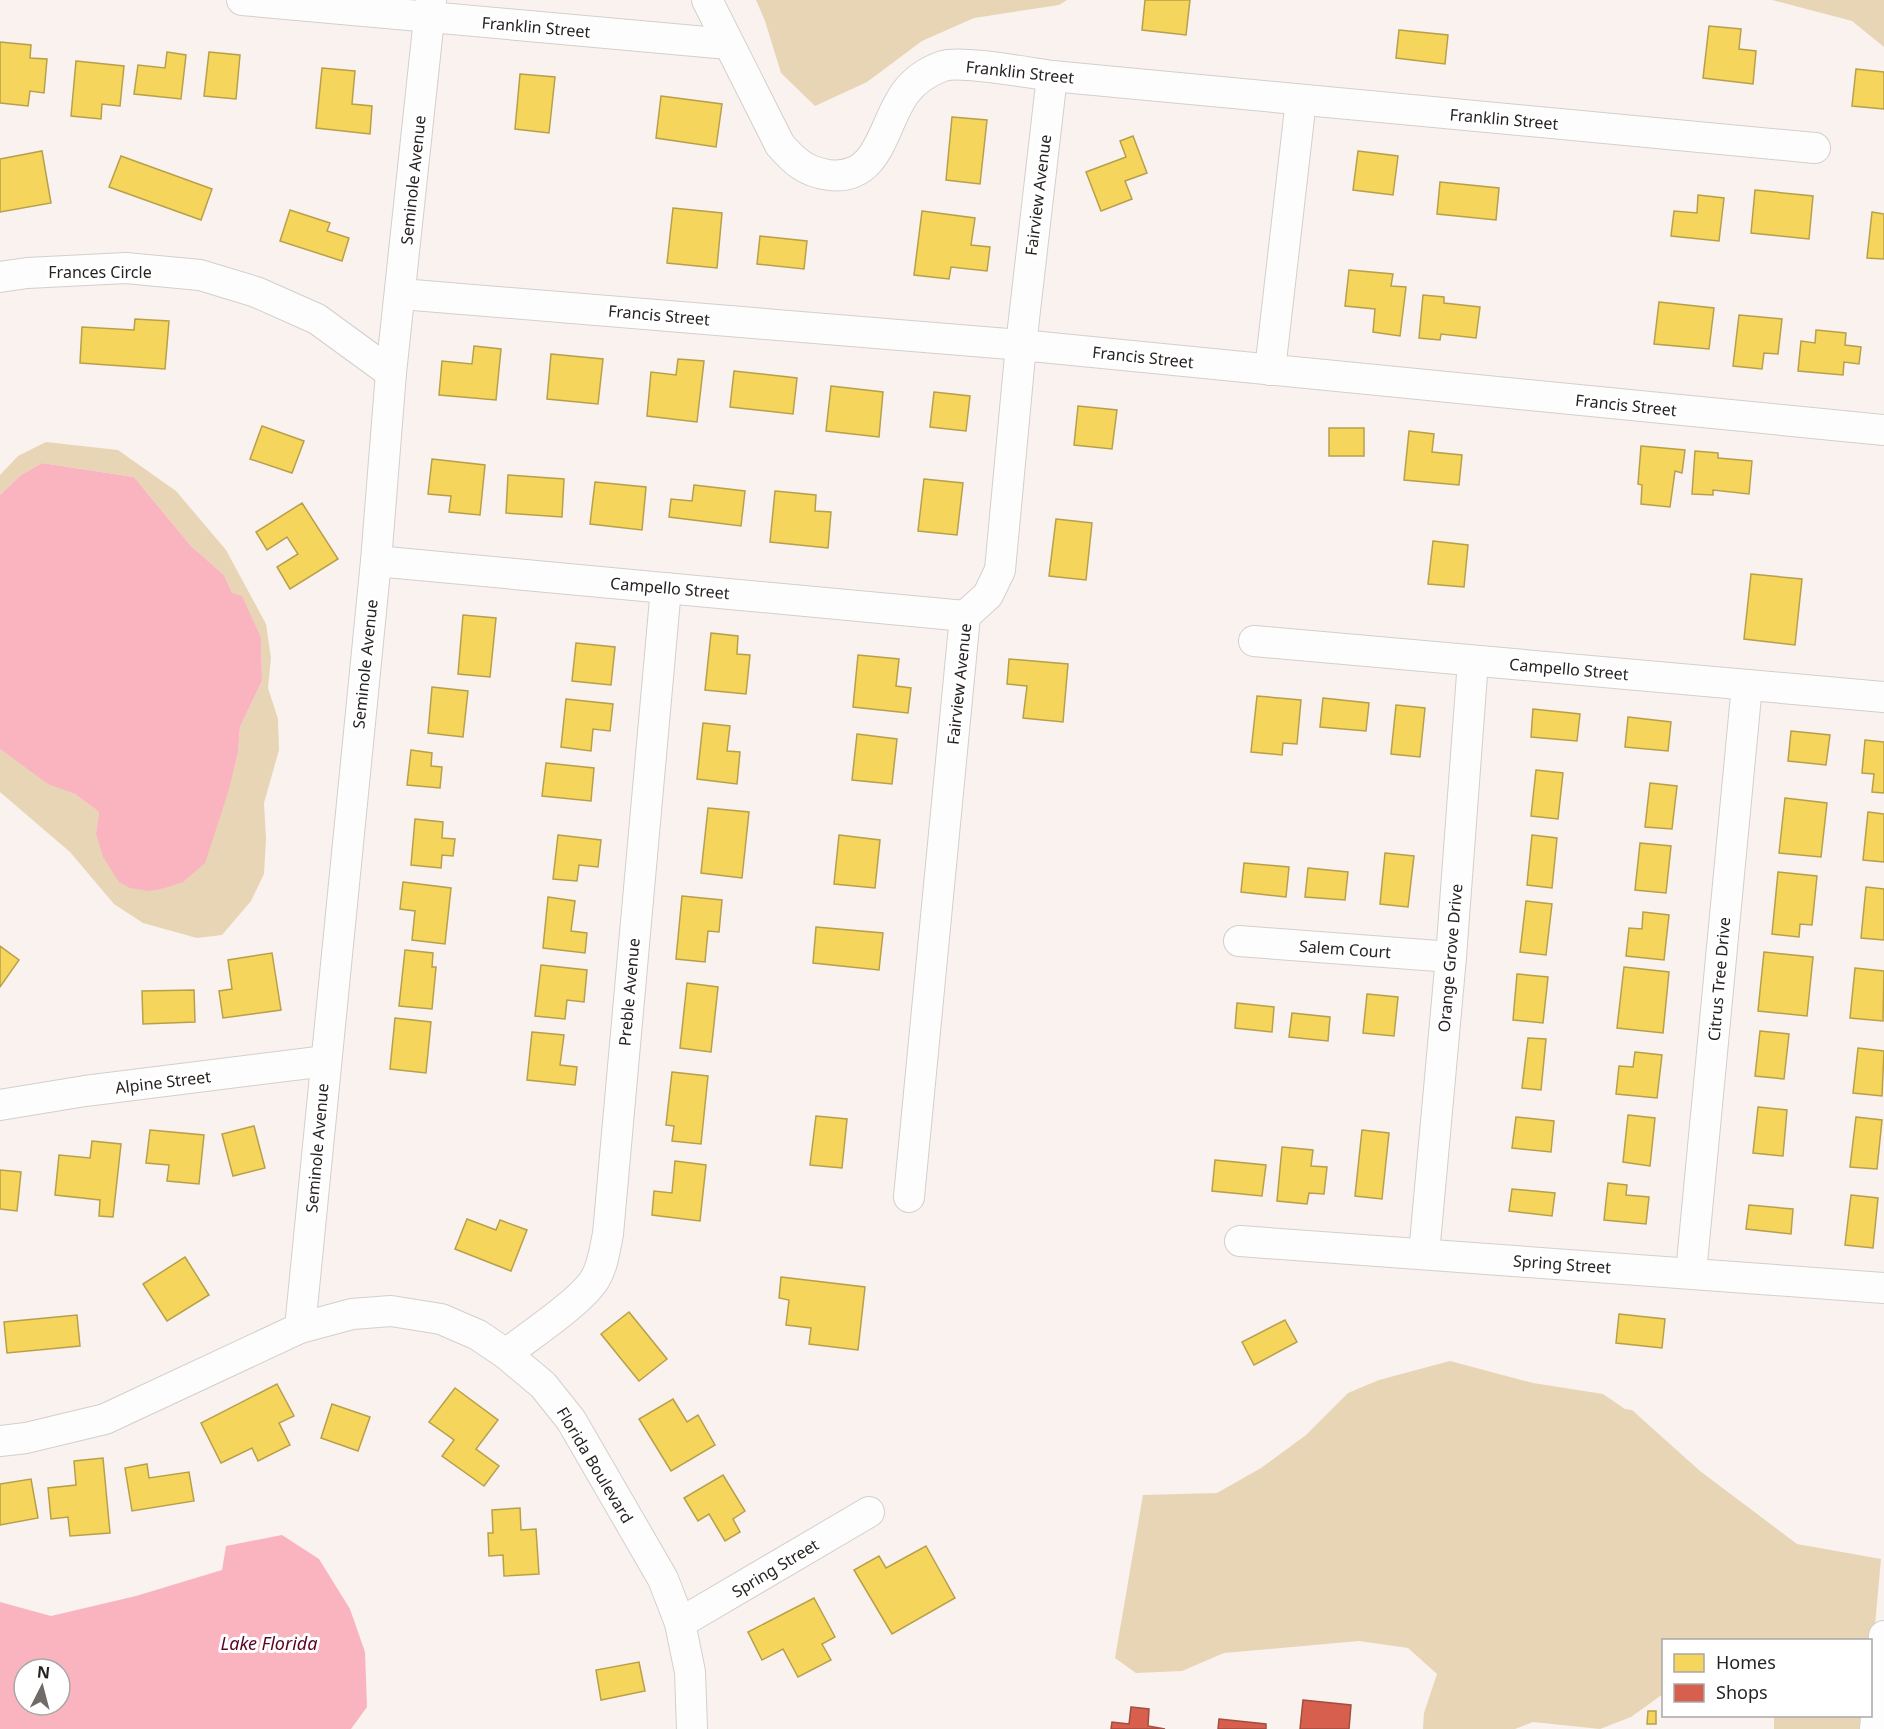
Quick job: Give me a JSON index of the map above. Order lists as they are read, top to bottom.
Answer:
{
  "streets": {
    "street": [
      "Franklin Street",
      "Seminole Avenue",
      "Fairview Avenue",
      "Frances Circle",
      "Francis Street",
      "Campello Street",
      "Salem Court",
      "Orange Grove Drive",
      "Citrus Tree Drive",
      "Preble Avenue",
      "Alpine Street",
      "Spring Street",
      "Florida Boulevard"
    ]
  },
  "crossings": [
    ["Franklin Street", "Seminole Avenue"],
    ["Franklin Street", "Fairview Avenue"],
    ["Seminole Avenue", "Frances Circle"],
    ["Seminole Avenue", "Francis Street"],
    ["Seminole Avenue", "Campello Street"],
    ["Seminole Avenue", "Alpine Street"],
    ["Seminole Avenue", "Florida Boulevard"],
    ["Fairview Avenue", "Francis Street"],
    ["Fairview Avenue", "Campello Street"],
    ["Campello Street", "Orange Grove Drive"],
    ["Campello Street", "Citrus Tree Drive"],
    ["Campello Street", "Preble Avenue"],
    ["Salem Court", "Orange Grove Drive"],
    ["Orange Grove Drive", "Spring Street"],
    ["Citrus Tree Drive", "Spring Street"],
    ["Preble Avenue", "Florida Boulevard"],
    ["Spring Street", "Florida Boulevard"]
  ],
  "water": ["Lake Florida"],
  "legend": ["Homes", "Shops"],
  "north": "top"
}
